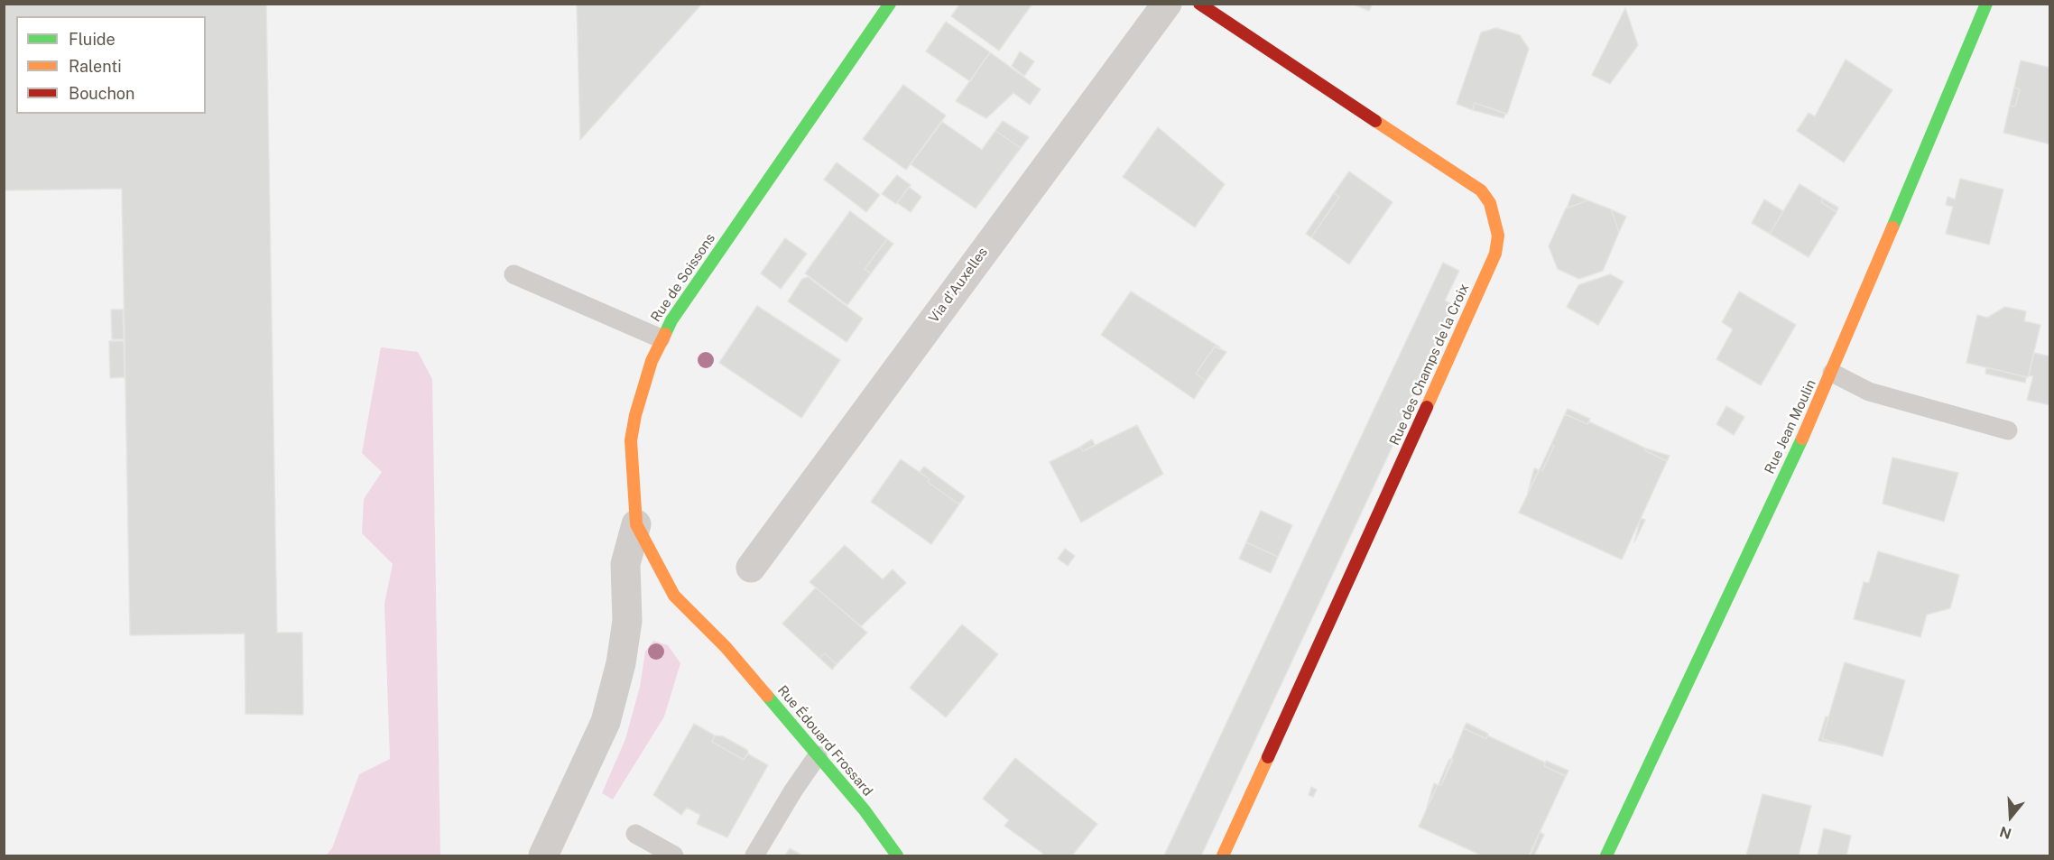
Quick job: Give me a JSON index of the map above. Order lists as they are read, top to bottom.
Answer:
{
  "streets": {
    "street": [
      "Rue de Soissons",
      "Via d'Auxelles",
      "Rue des Champs de la Croix",
      "Rue Jean Moulin",
      "Rue Édouard Frossard"
    ]
  },
  "crossings": [
    ["Rue de Soissons", "Rue Édouard Frossard"]
  ],
  "legend": ["Fluide", "Ralenti", "Bouchon"],
  "north": "bottom"
}
